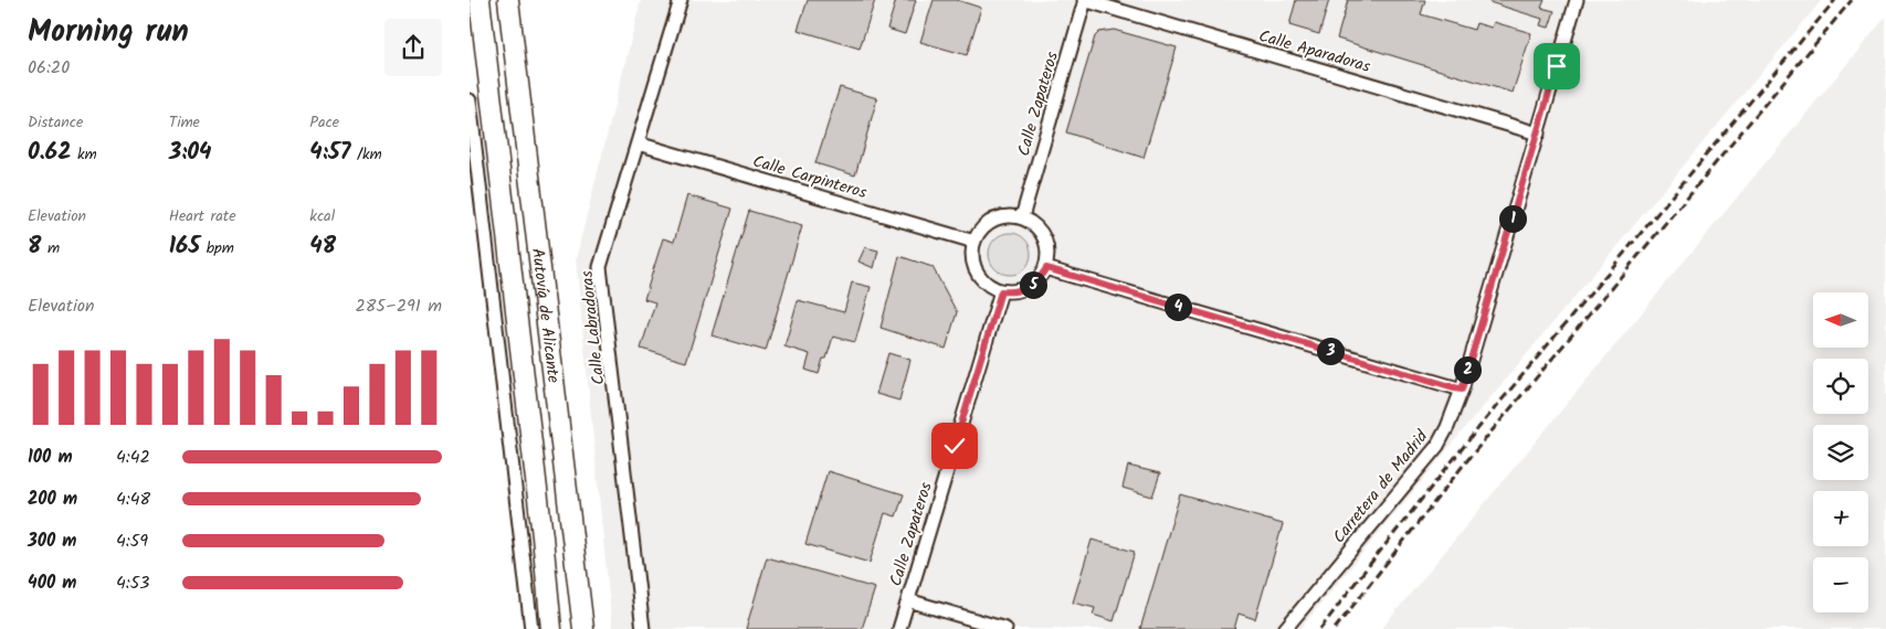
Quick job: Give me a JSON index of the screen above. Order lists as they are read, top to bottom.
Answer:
{
  "streets": {
    "highway": ["Autovía de Alicante"],
    "street": [
      "Calle Aparadoras",
      "Calle Zapateros",
      "Calle Carpinteros",
      "Calle Labradoras",
      "Carretera de Madrid"
    ]
  },
  "crossings": [
    ["Calle Aparadoras", "Calle Zapateros"],
    ["Calle Aparadoras", "Carretera de Madrid"],
    ["Calle Zapateros", "Calle Carpinteros"],
    ["Calle Carpinteros", "Calle Labradoras"]
  ],
  "north": "left",
  "page": {
    "heading": ["Morning run", "06:20"],
    "stats": [
      ["Distance", "0.62 km"],
      ["Time", "3:04"],
      ["Pace", "4:57 /km"],
      ["Elevation", "8 m"],
      ["Heart rate", "165 bpm"],
      ["kcal", "48"]
    ],
    "pins": [
      "1",
      "5",
      "4",
      "3",
      "2"
    ],
    "chart": ["Elevation", "285–291 m"],
    "map_buttons": ["+", "−"],
    "list": [
      {
        "name": "100 m",
        "note": "4:42"
      },
      {
        "name": "200 m",
        "note": "4:48"
      },
      {
        "name": "300 m",
        "note": "4:59"
      },
      {
        "name": "400 m",
        "note": "4:53"
      }
    ]
  }
}
